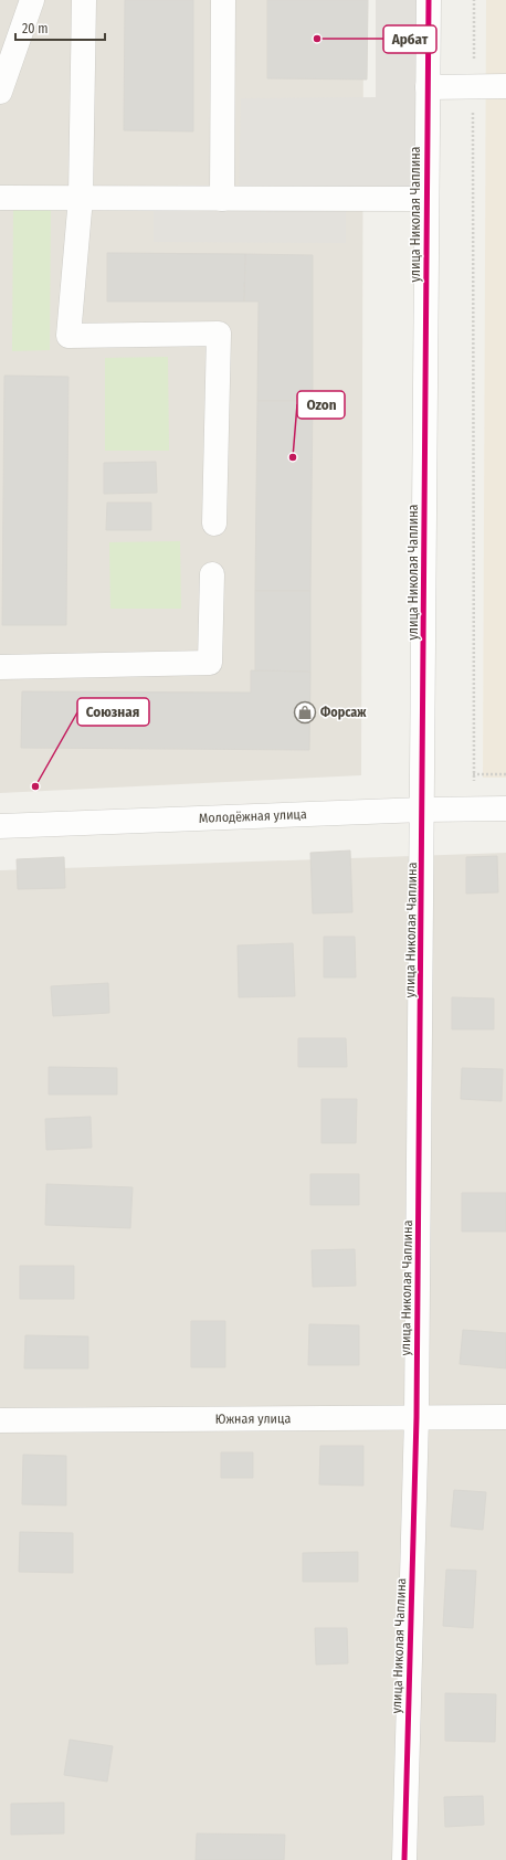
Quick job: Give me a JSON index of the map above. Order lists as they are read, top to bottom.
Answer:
{
  "streets": {
    "street": ["улица Николая Чаплина", "Молодёжная улица", "Южная улица"]
  },
  "crossings": [
    ["улица Николая Чаплина", "Молодёжная улица"],
    ["улица Николая Чаплина", "Южная улица"]
  ],
  "places": {
    "other": ["Арбат", "Ozon", "Союзная"],
    "shop": ["Форсаж"]
  },
  "scale_bar": "20 m"
}
